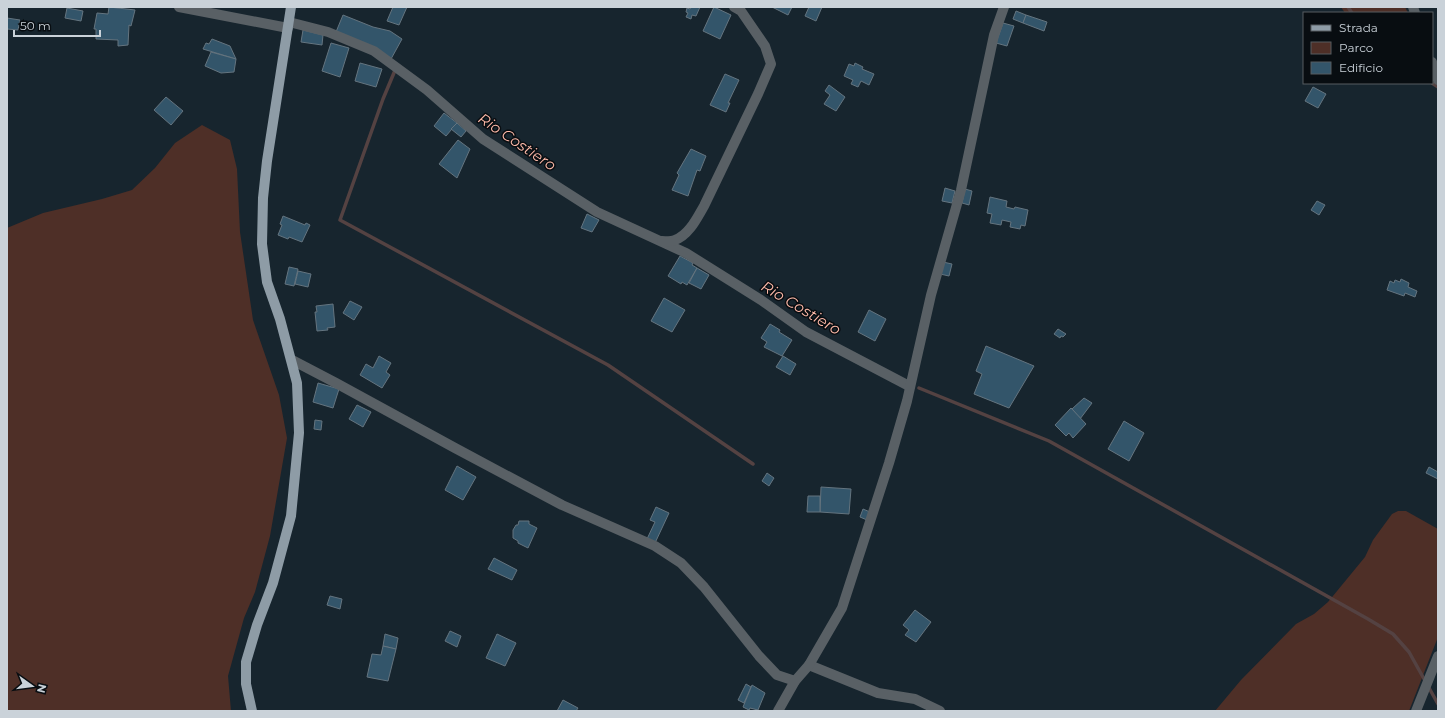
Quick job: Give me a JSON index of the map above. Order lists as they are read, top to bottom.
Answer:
{
  "water": ["Rio Costiero"],
  "legend": ["Strada", "Parco", "Edificio"],
  "scale_bar": "50 m",
  "north": "right"
}
